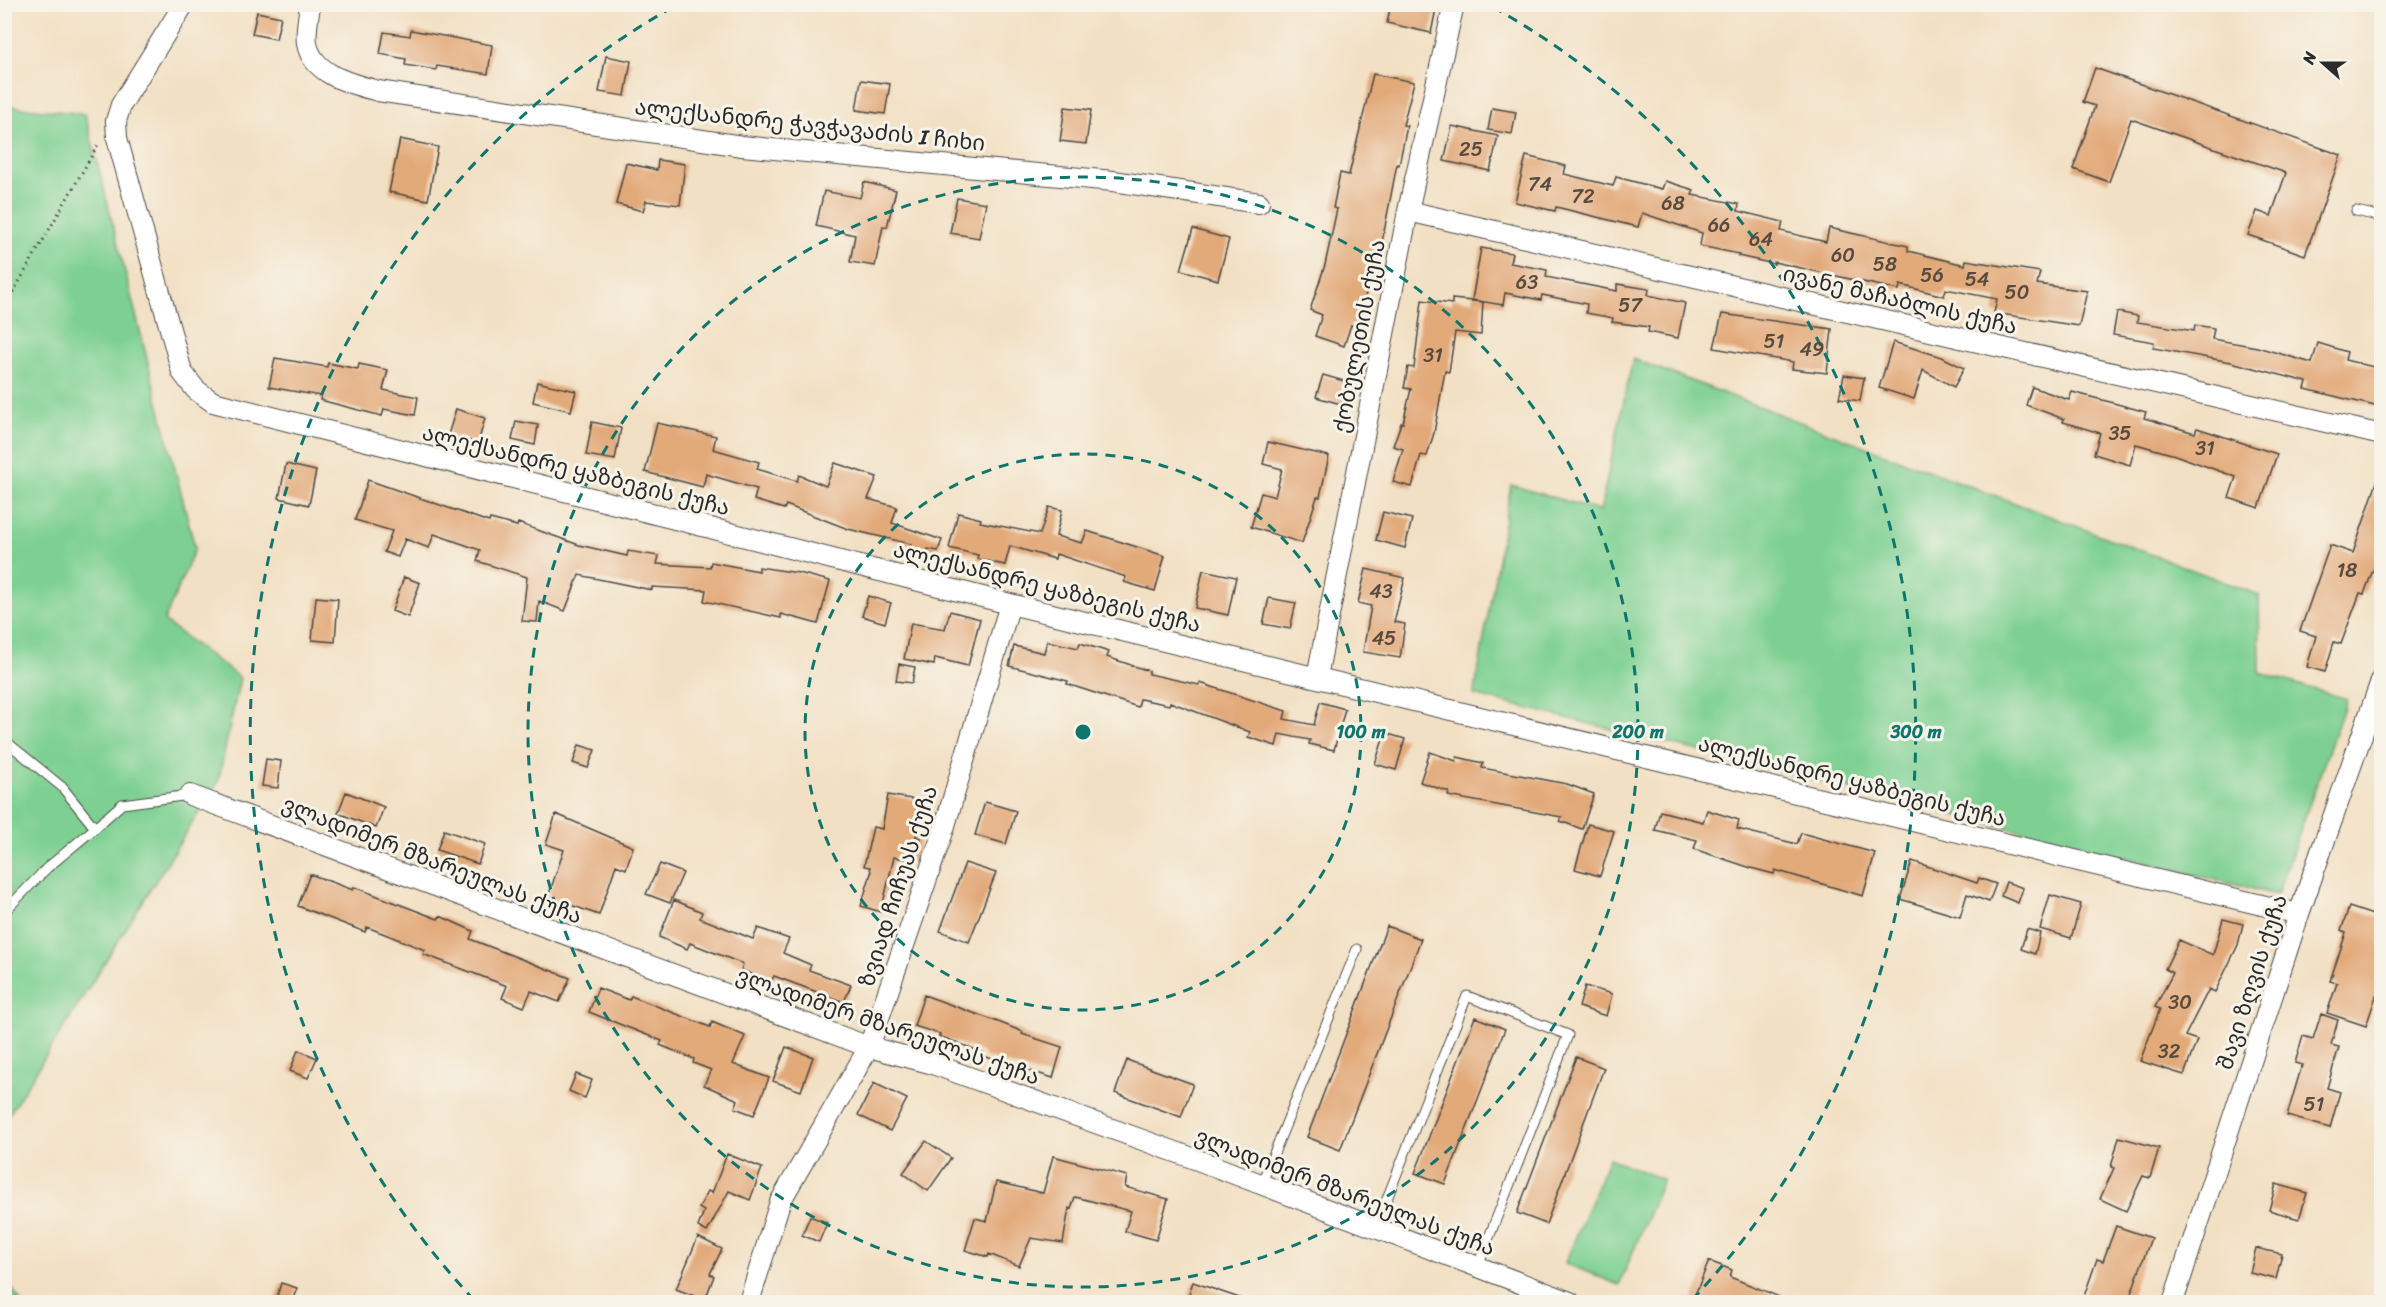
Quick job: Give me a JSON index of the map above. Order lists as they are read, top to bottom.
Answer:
{
  "streets": {
    "street": [
      "ალექსანდრე ჭავჭავაძის I ჩიხი",
      "ივანე მაჩაბლის ქუჩა",
      "ქობულეთის ქუჩა",
      "ალექსანდრე ყაზბეგის ქუჩა",
      "ვლადიმერ მზარეულას ქუჩა",
      "ზვიად ჩიჩუას ქუჩა",
      "შავი ზღვის ქუჩა"
    ]
  },
  "crossings": [
    ["ივანე მაჩაბლის ქუჩა", "ქობულეთის ქუჩა"],
    ["ქობულეთის ქუჩა", "ალექსანდრე ყაზბეგის ქუჩა"],
    ["ალექსანდრე ყაზბეგის ქუჩა", "ზვიად ჩიჩუას ქუჩა"],
    ["ალექსანდრე ყაზბეგის ქუჩა", "შავი ზღვის ქუჩა"],
    ["ვლადიმერ მზარეულას ქუჩა", "ზვიად ჩიჩუას ქუჩა"]
  ],
  "house_numbers": [
    "25",
    "74",
    "72",
    "68",
    "66",
    "64",
    "60",
    "58",
    "56",
    "54",
    "63",
    "50",
    "57",
    "51",
    "49",
    "31",
    "35",
    "31",
    "18",
    "43",
    "45",
    "30",
    "32",
    "51"
  ],
  "north": "left",
  "rings": ["100 m", "200 m", "300 m"]
}
